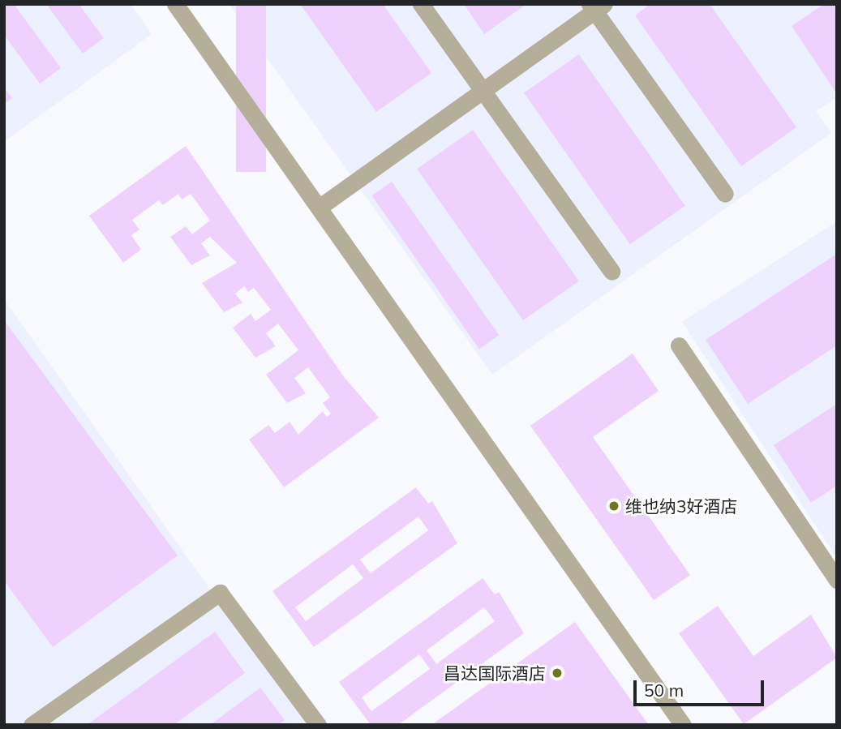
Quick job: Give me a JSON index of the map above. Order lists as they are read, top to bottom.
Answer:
{
  "places": ["维也纳3好酒店", "昌达国际酒店"],
  "scale_bar": "50 m"
}
